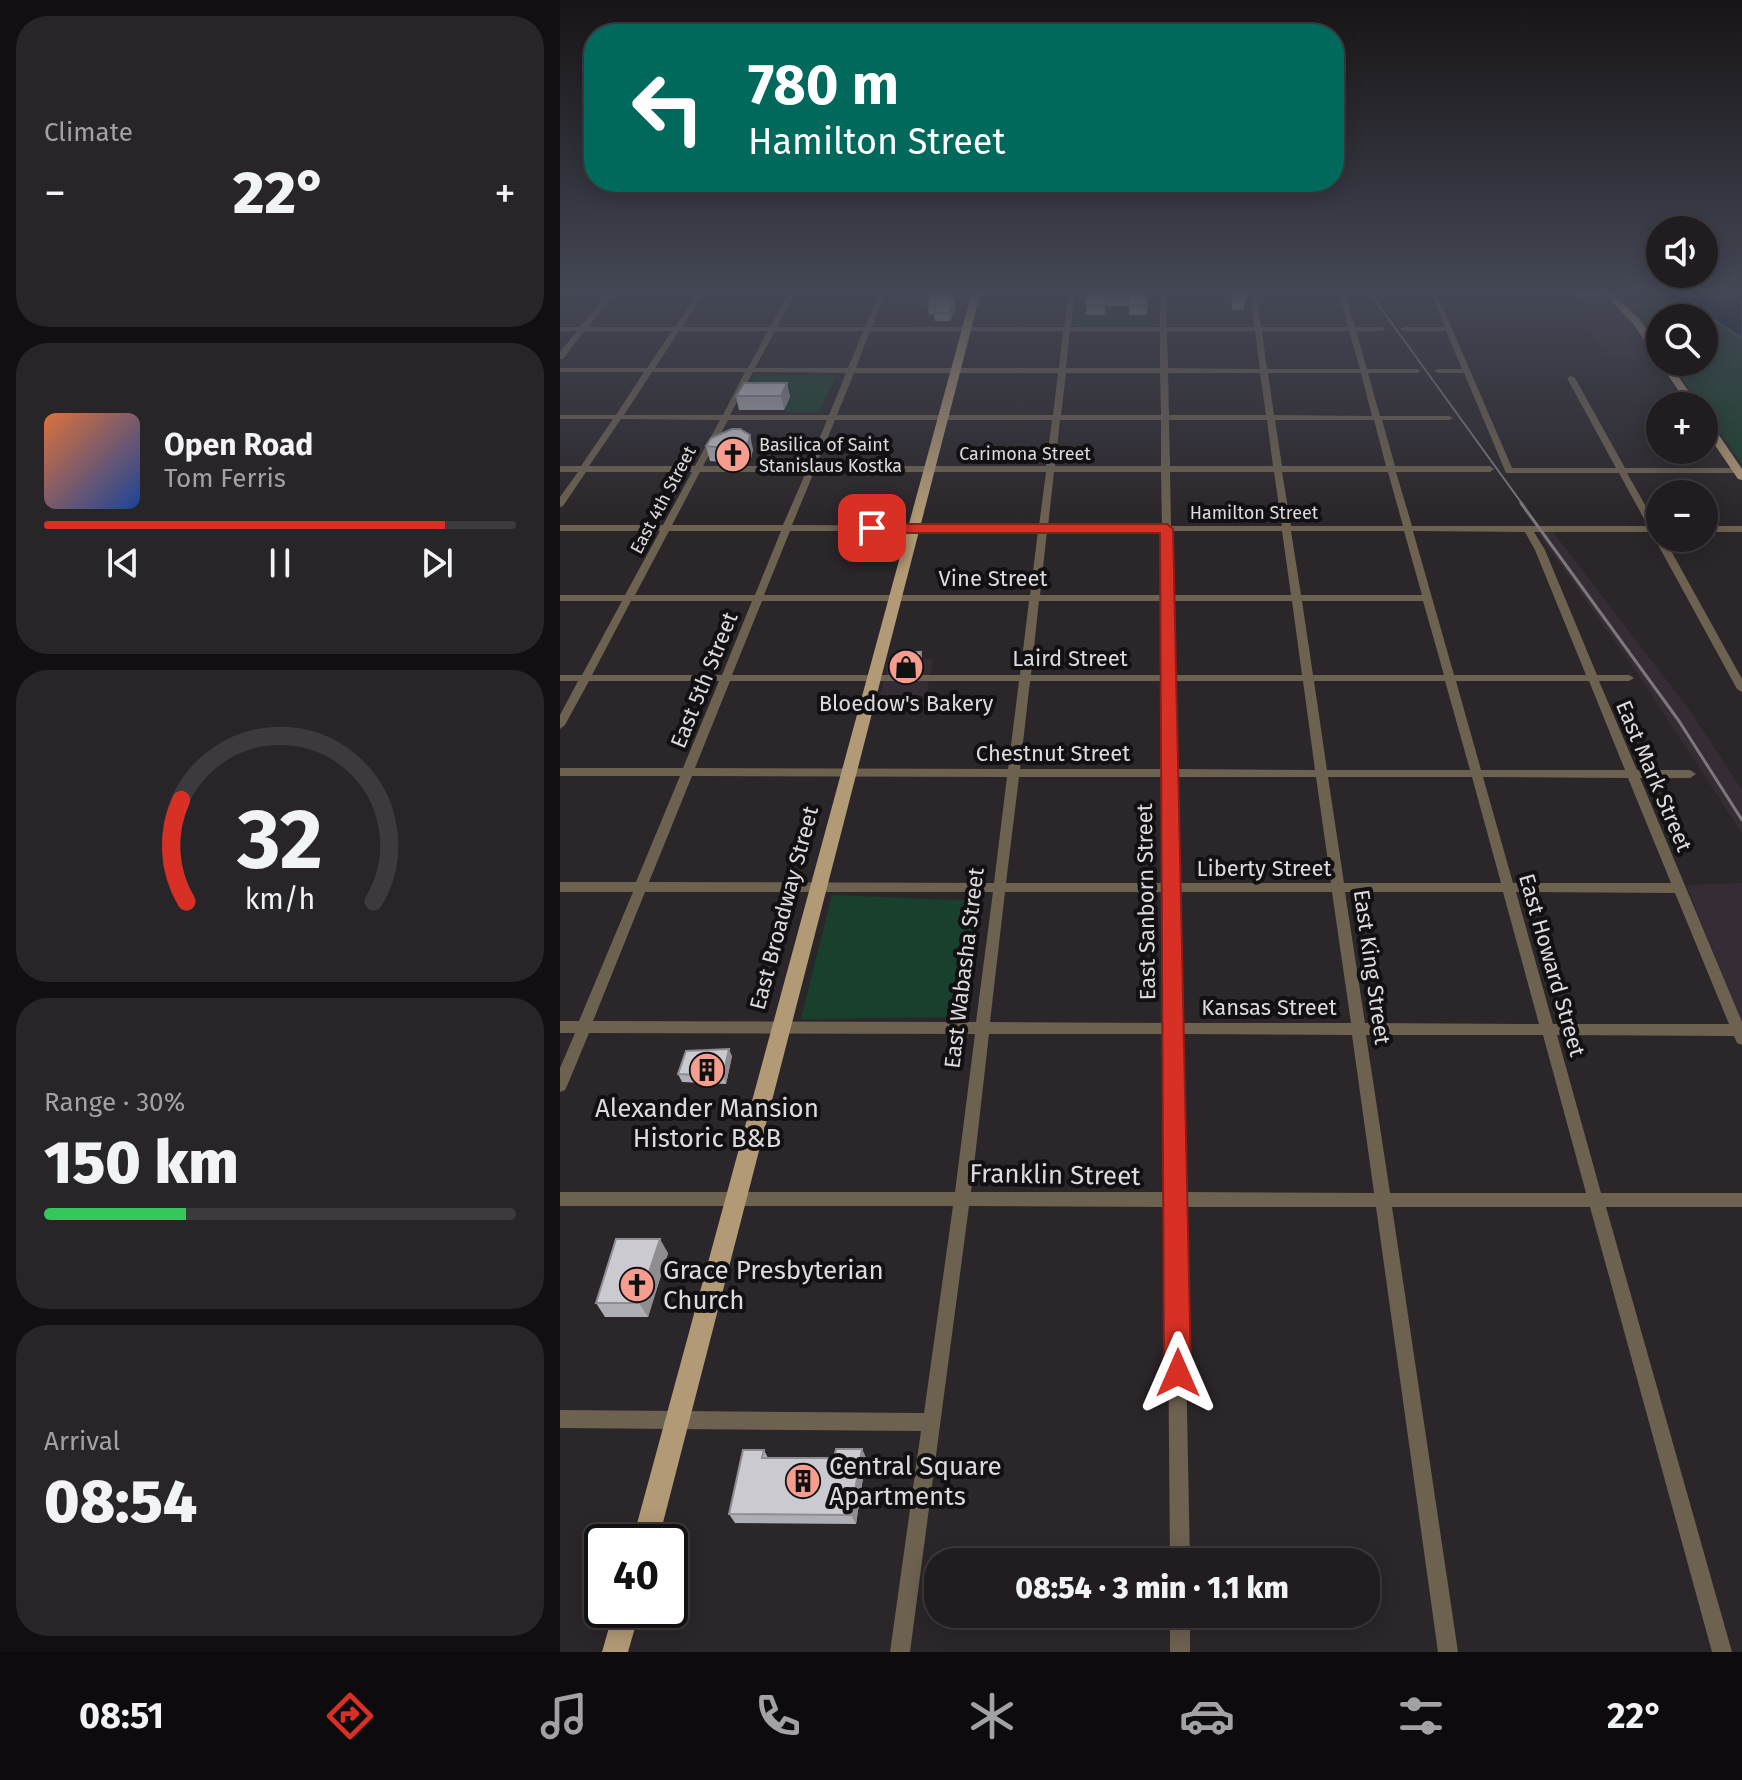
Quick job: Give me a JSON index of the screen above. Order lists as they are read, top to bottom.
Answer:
{
  "streets": {
    "main road": ["East Broadway Street"],
    "street": [
      "Carimona Street",
      "East 4th Street",
      "Hamilton Street",
      "Vine Street",
      "Laird Street",
      "East 5th Street",
      "Chestnut Street",
      "East Mark Street",
      "Liberty Street",
      "East Sanborn Street",
      "East Howard Street",
      "East King Street",
      "East Wabasha Street",
      "Kansas Street",
      "Franklin Street"
    ]
  },
  "crossings": [
    ["Carimona Street", "East 4th Street"],
    ["Carimona Street", "East 5th Street"],
    ["Carimona Street", "East Sanborn Street"],
    ["Carimona Street", "East Broadway Street"],
    ["Carimona Street", "East Howard Street"],
    ["Carimona Street", "East King Street"],
    ["Carimona Street", "East Wabasha Street"],
    ["East 4th Street", "Hamilton Street"],
    ["East 4th Street", "Vine Street"],
    ["East 4th Street", "Laird Street"],
    ["Hamilton Street", "East 5th Street"],
    ["Hamilton Street", "East Mark Street"],
    ["Hamilton Street", "East Sanborn Street"],
    ["Hamilton Street", "East Broadway Street"],
    ["Hamilton Street", "East Howard Street"],
    ["Hamilton Street", "East King Street"],
    ["Hamilton Street", "East Wabasha Street"],
    ["Vine Street", "East 5th Street"],
    ["Vine Street", "East Sanborn Street"],
    ["Vine Street", "East Broadway Street"],
    ["Vine Street", "East Howard Street"],
    ["Vine Street", "East King Street"],
    ["Vine Street", "East Wabasha Street"],
    ["Laird Street", "East 5th Street"],
    ["Laird Street", "East Mark Street"],
    ["Laird Street", "East Sanborn Street"],
    ["Laird Street", "East Broadway Street"],
    ["Laird Street", "East Howard Street"],
    ["Laird Street", "East King Street"],
    ["Laird Street", "East Wabasha Street"],
    ["East 5th Street", "Chestnut Street"],
    ["East 5th Street", "Liberty Street"],
    ["East 5th Street", "Kansas Street"],
    ["Chestnut Street", "East Mark Street"],
    ["Chestnut Street", "East Sanborn Street"],
    ["Chestnut Street", "East Broadway Street"],
    ["Chestnut Street", "East Howard Street"],
    ["Chestnut Street", "East King Street"],
    ["Chestnut Street", "East Wabasha Street"],
    ["East Mark Street", "Liberty Street"],
    ["East Mark Street", "Kansas Street"],
    ["Liberty Street", "East Sanborn Street"],
    ["Liberty Street", "East Broadway Street"],
    ["Liberty Street", "East Howard Street"],
    ["Liberty Street", "East King Street"],
    ["Liberty Street", "East Wabasha Street"],
    ["East Sanborn Street", "Kansas Street"],
    ["East Sanborn Street", "Franklin Street"],
    ["East Broadway Street", "Kansas Street"],
    ["East Broadway Street", "Franklin Street"],
    ["East Howard Street", "Kansas Street"],
    ["East Howard Street", "Franklin Street"],
    ["East King Street", "Kansas Street"],
    ["East King Street", "Franklin Street"],
    ["East Wabasha Street", "Kansas Street"],
    ["East Wabasha Street", "Franklin Street"]
  ],
  "places": {
    "church": ["Basilica of Saint Stanislaus Kostka", "Grace Presbyterian Church"],
    "shop": ["Bloedow's Bakery"],
    "building": ["Alexander Mansion Historic B&B", "Central Square Apartments"]
  },
  "page": {
    "tile": [
      "Climate",
      ["Range · 30%", "150 km"],
      ["Arrival", "08:54"]
    ],
    "turn": ["780 m", "Hamilton Street"],
    "heat": ["−", "22°", "+"],
    "map_buttons": ["+", "−"],
    "song": ["Open Road", "Tom Ferris"],
    "limit": "40",
    "trip": "08:54 · 3 min · 1.1 km",
    "tabs": ["08:51", "22°"],
    "gauge": ["32", "km/h"]
  }
}
